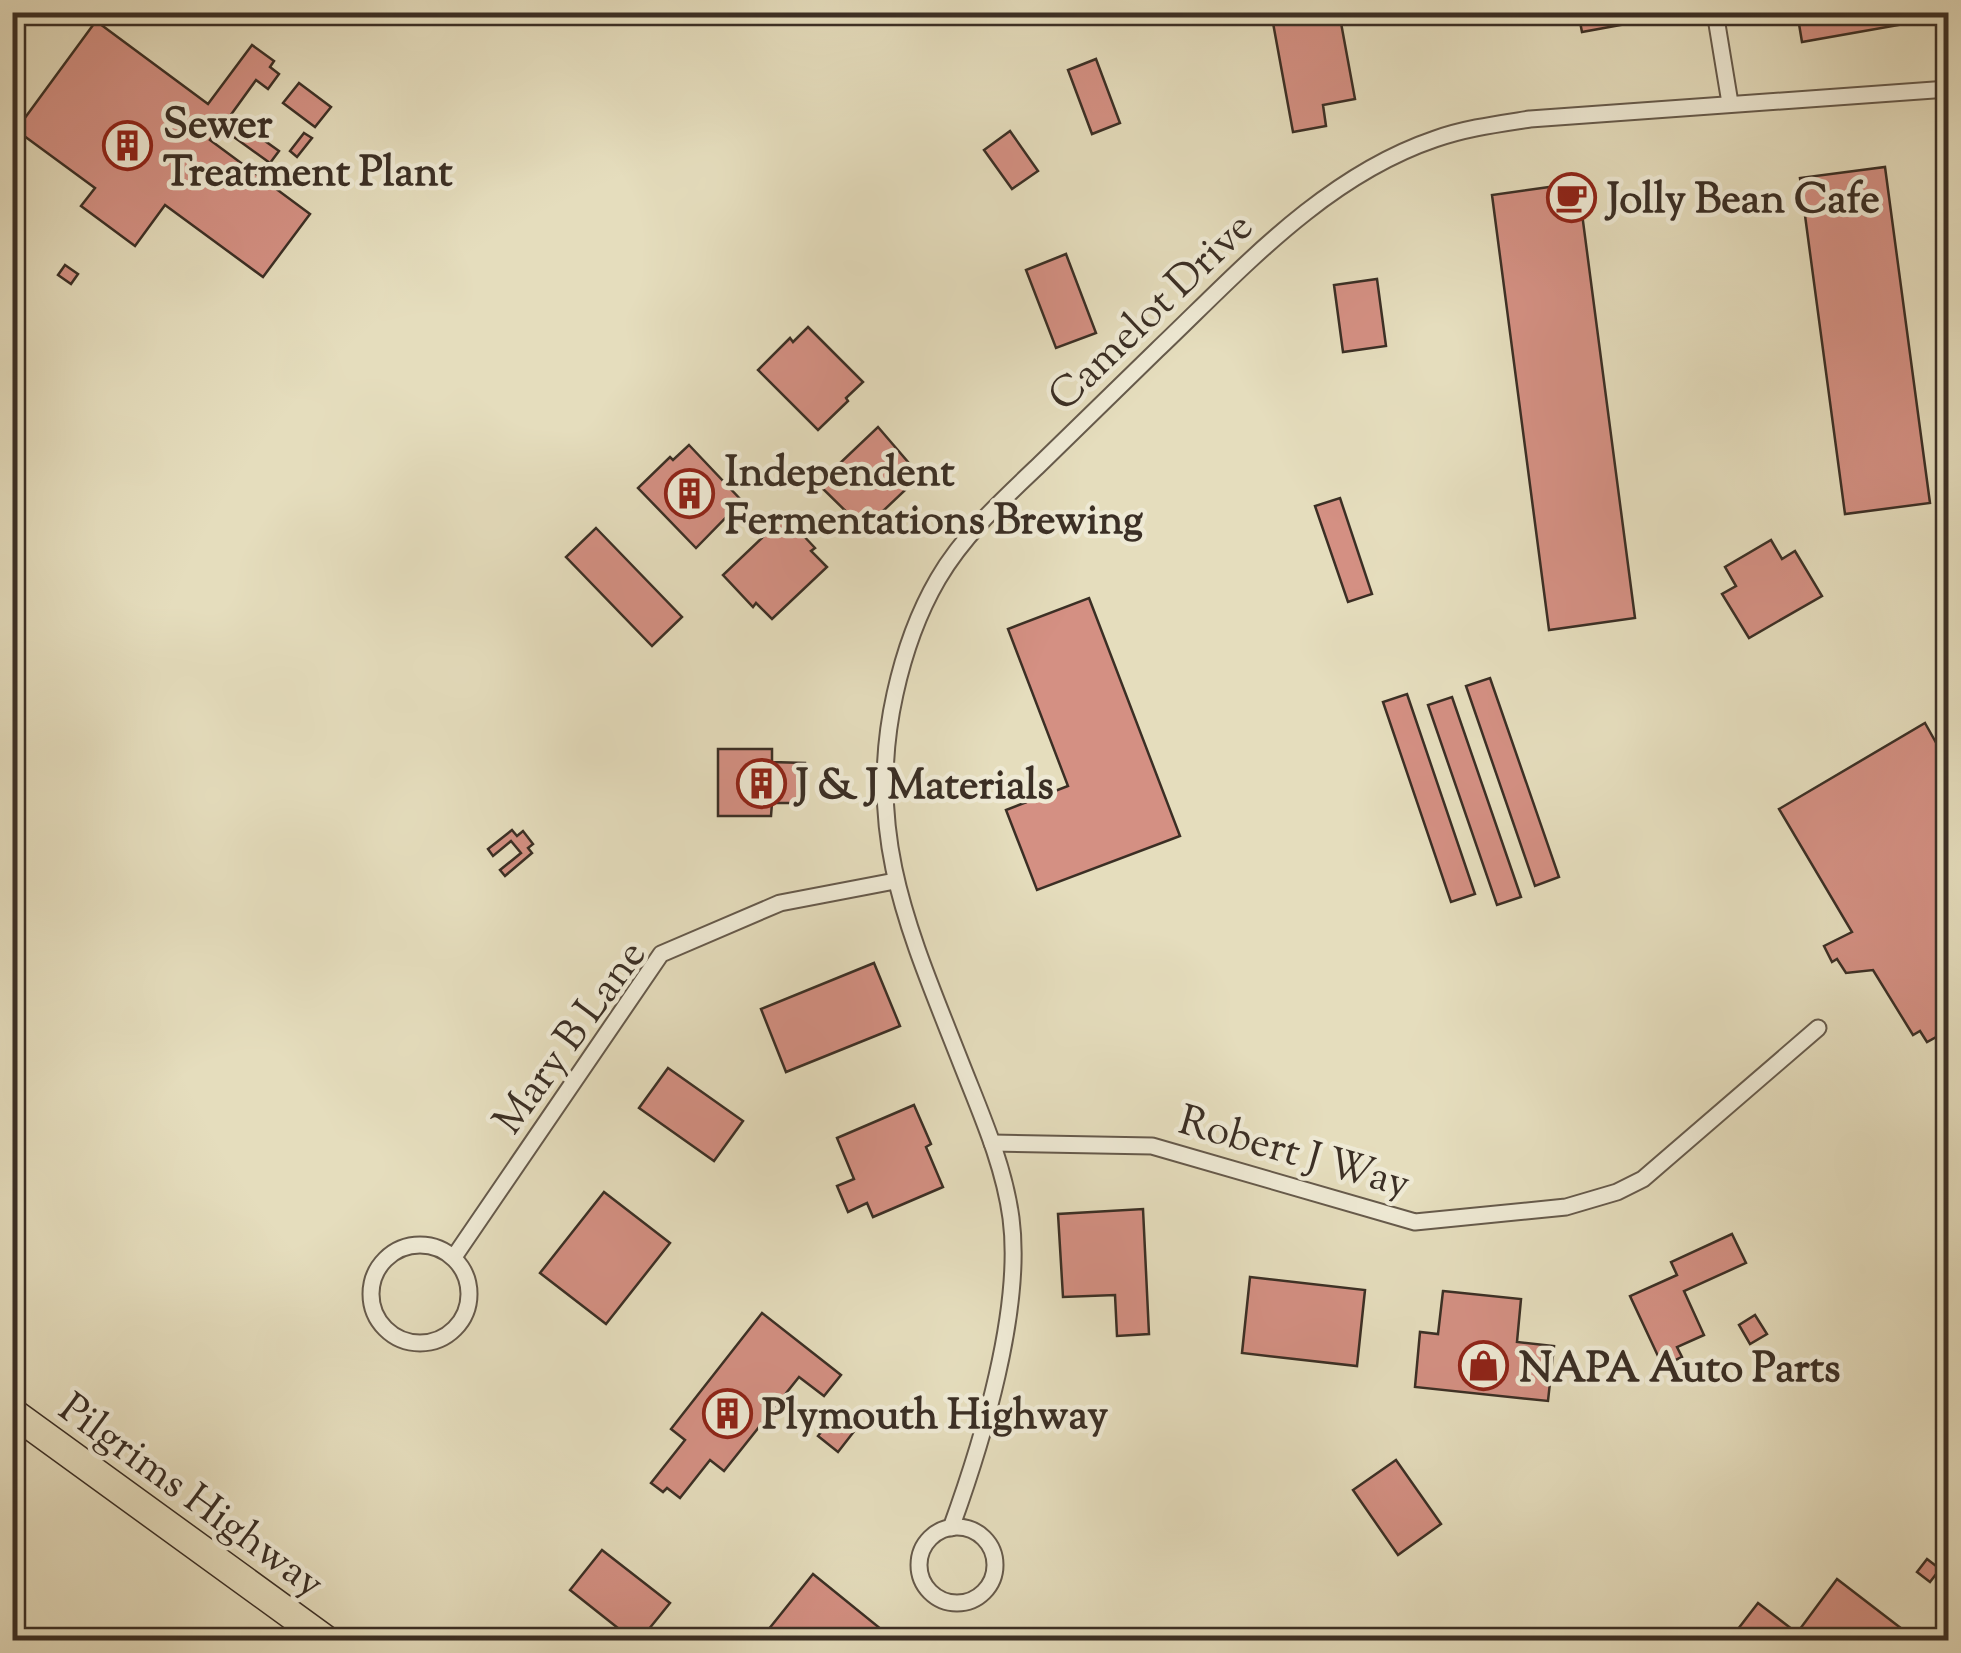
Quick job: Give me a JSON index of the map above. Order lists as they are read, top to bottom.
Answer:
{
  "streets": {
    "highway": ["Pilgrims Highway"],
    "street": ["Camelot Drive", "Mary B Lane", "Robert J Way"]
  },
  "crossings": [
    ["Camelot Drive", "Mary B Lane"],
    ["Camelot Drive", "Robert J Way"]
  ],
  "places": {
    "building": [
      "Sewer Treatment Plant",
      "Independent Fermentations Brewing",
      "J & J Materials",
      "Plymouth Highway"
    ],
    "cafe": ["Jolly Bean Cafe"],
    "shop": ["NAPA Auto Parts"]
  }
}
